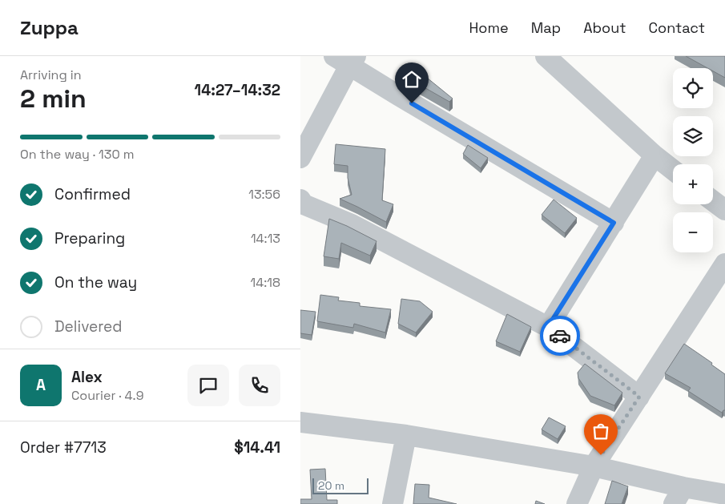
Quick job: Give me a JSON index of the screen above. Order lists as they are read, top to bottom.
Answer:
{
  "scale_bar": "20 m",
  "page": {
    "header": "Zuppa",
    "nav": [
      "Home",
      "Map",
      "About",
      "Contact"
    ],
    "heading": ["2 min", "Arriving in", "14:27–14:32"],
    "panel": [
      "Alex",
      "Courier · 4.9",
      "Order #7713",
      "$14.41"
    ],
    "map_buttons": ["+", "−"],
    "bar": "On the way · 130 m",
    "list": [
      ["Confirmed", "13:56"],
      ["Preparing", "14:13"],
      ["On the way", "14:18"],
      "Delivered"
    ],
    "round": "A",
    "scale": "20 m"
  }
}
